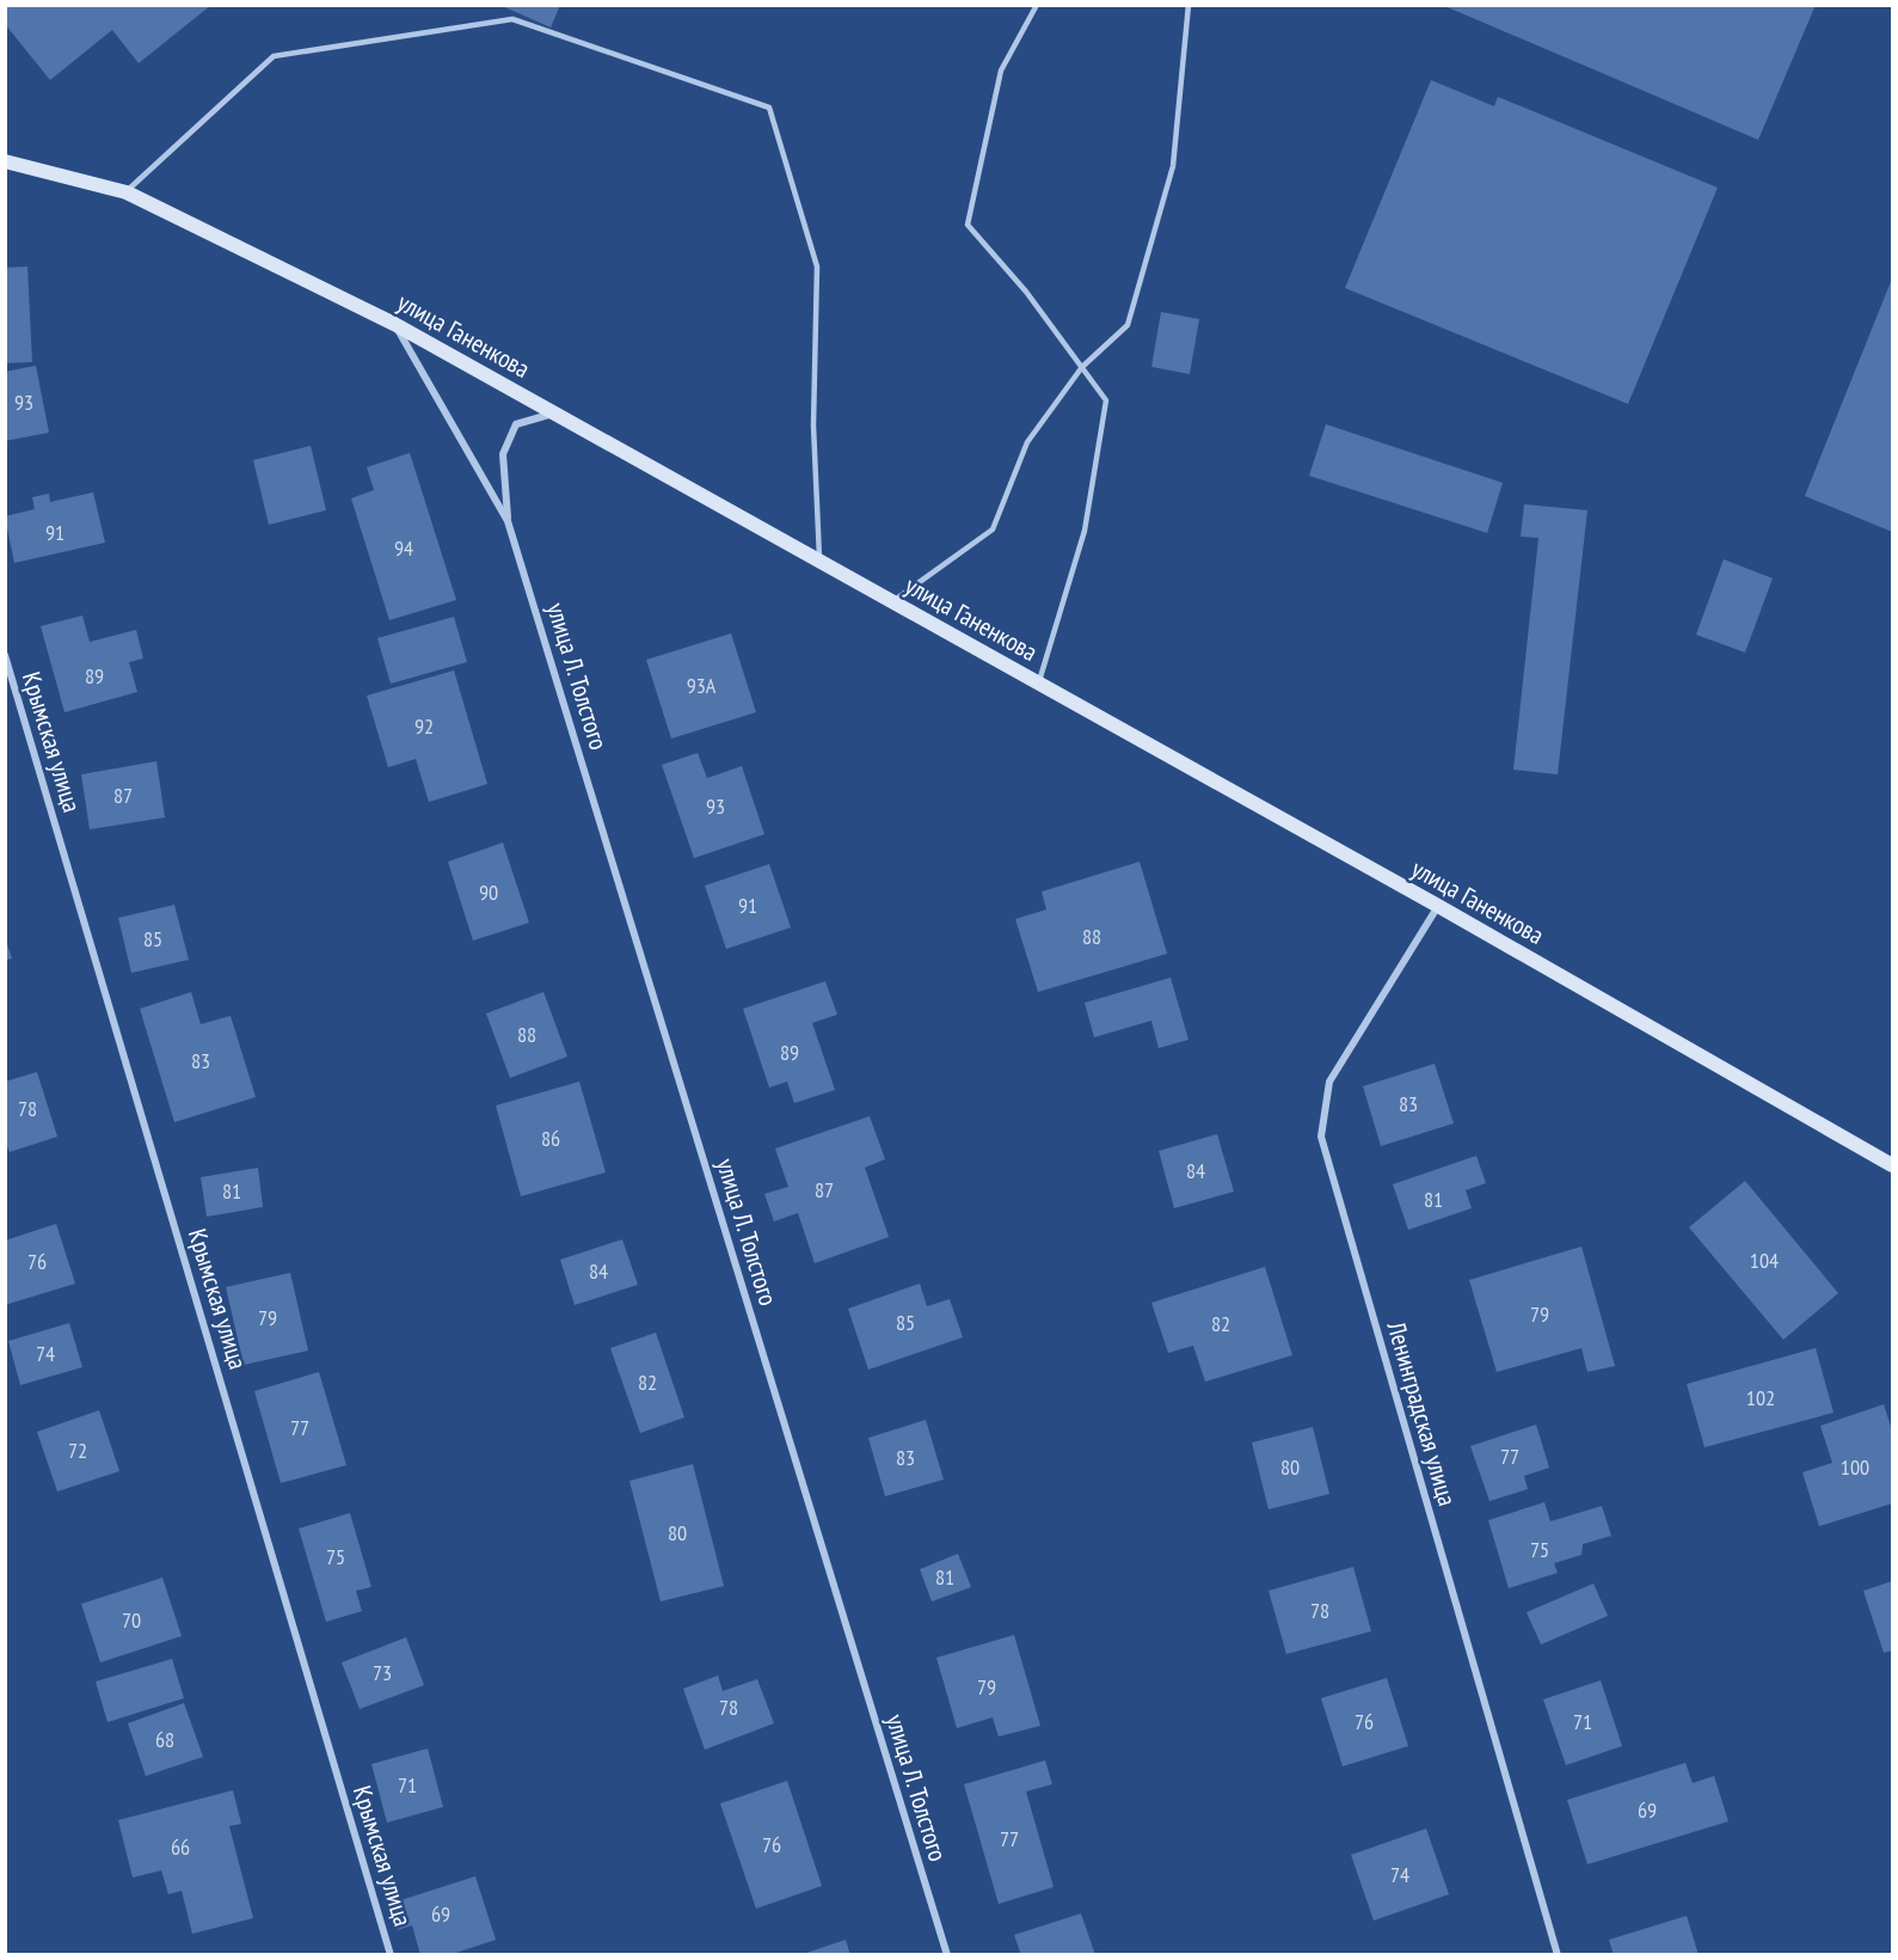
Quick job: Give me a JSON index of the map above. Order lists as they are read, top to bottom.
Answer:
{
  "streets": {
    "street": [
      "улица Ганенкова",
      "улица Л. Толстого",
      "Крымская улица",
      "Ленинградская улица"
    ]
  },
  "crossings": [
    ["улица Ганенкова", "улица Л. Толстого"],
    ["улица Ганенкова", "Ленинградская улица"]
  ],
  "house_numbers": [
    "93",
    "91",
    "94",
    "89",
    "93А",
    "92",
    "87",
    "93",
    "90",
    "91",
    "88",
    "85",
    "88",
    "89",
    "83",
    "83",
    "78",
    "86",
    "84",
    "87",
    "81",
    "81",
    "104",
    "76",
    "84",
    "79",
    "79",
    "85",
    "82",
    "74",
    "82",
    "102",
    "77",
    "72",
    "77",
    "83",
    "80",
    "100",
    "80",
    "75",
    "75",
    "81",
    "78",
    "70",
    "73",
    "79",
    "78",
    "76",
    "71",
    "68",
    "71",
    "69",
    "77",
    "76",
    "66",
    "74",
    "69"
  ]
}
